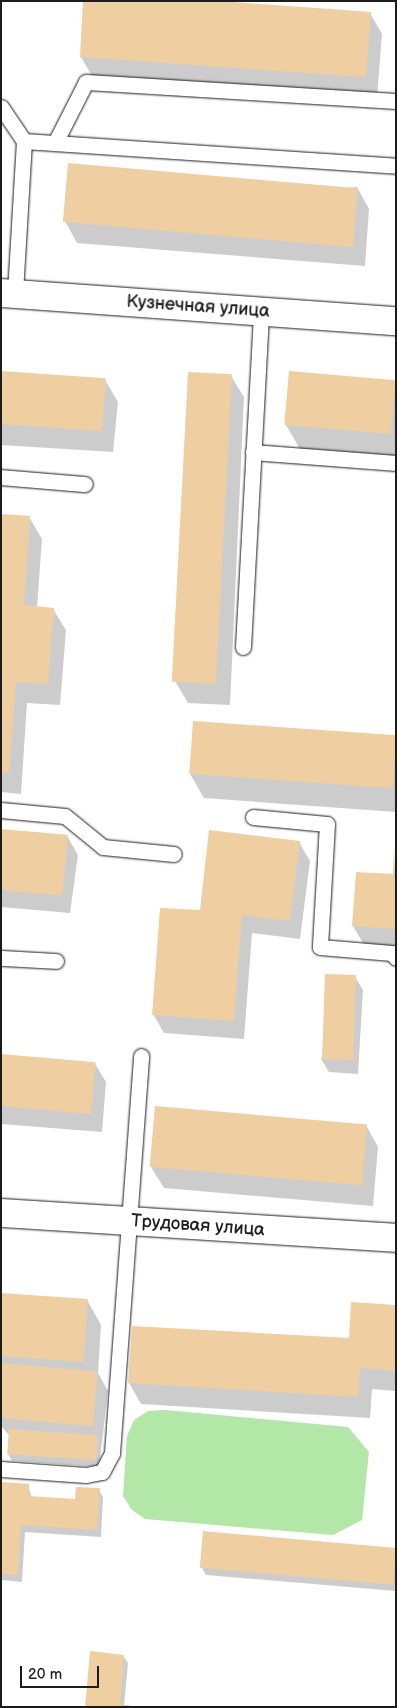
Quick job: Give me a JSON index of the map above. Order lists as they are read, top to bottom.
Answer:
{
  "streets": {
    "street": ["Кузнечная улица", "Трудовая улица"]
  },
  "scale_bar": "20 m"
}
